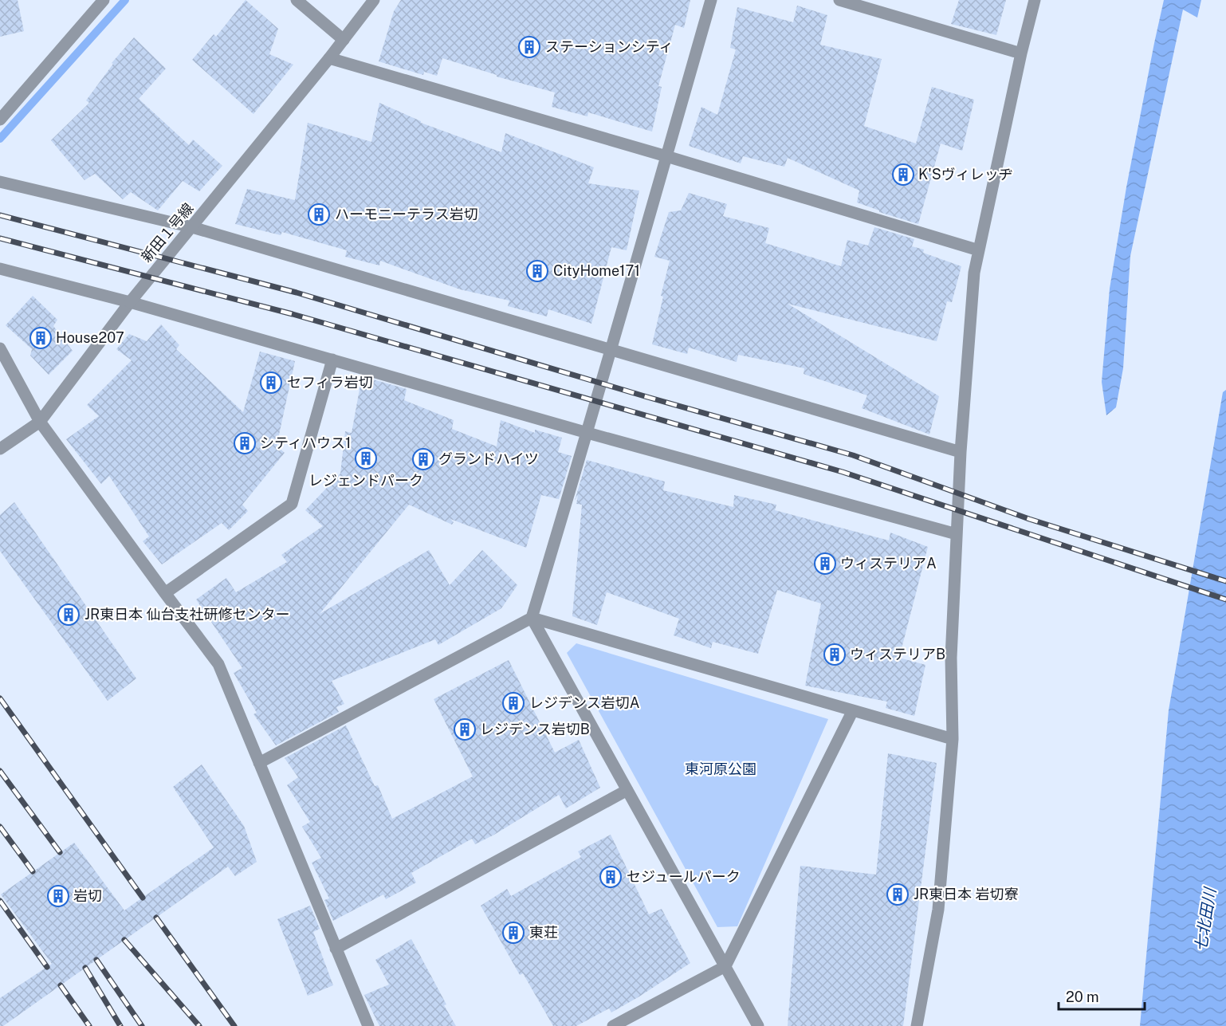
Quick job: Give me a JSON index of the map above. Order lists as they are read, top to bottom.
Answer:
{
  "streets": {
    "street": ["新田１号線"]
  },
  "water": ["七北田川"],
  "parks": ["東河原公園"],
  "places": {
    "building": [
      "ステーションシティ",
      "K'Sヴィレッヂ",
      "ハーモニーテラス岩切",
      "CityHome171",
      "House207",
      "セフィラ岩切",
      "シティハウス1",
      "レジェンドパーク",
      "グランドハイツ",
      "ウィステリアA",
      "JR東日本 仙台支社研修センター",
      "ウィステリアB",
      "レジデンス岩切A",
      "レジデンス岩切B",
      "セジュールパーク",
      "JR東日本 岩切寮",
      "岩切",
      "東荘"
    ]
  },
  "scale_bar": "20 m"
}
